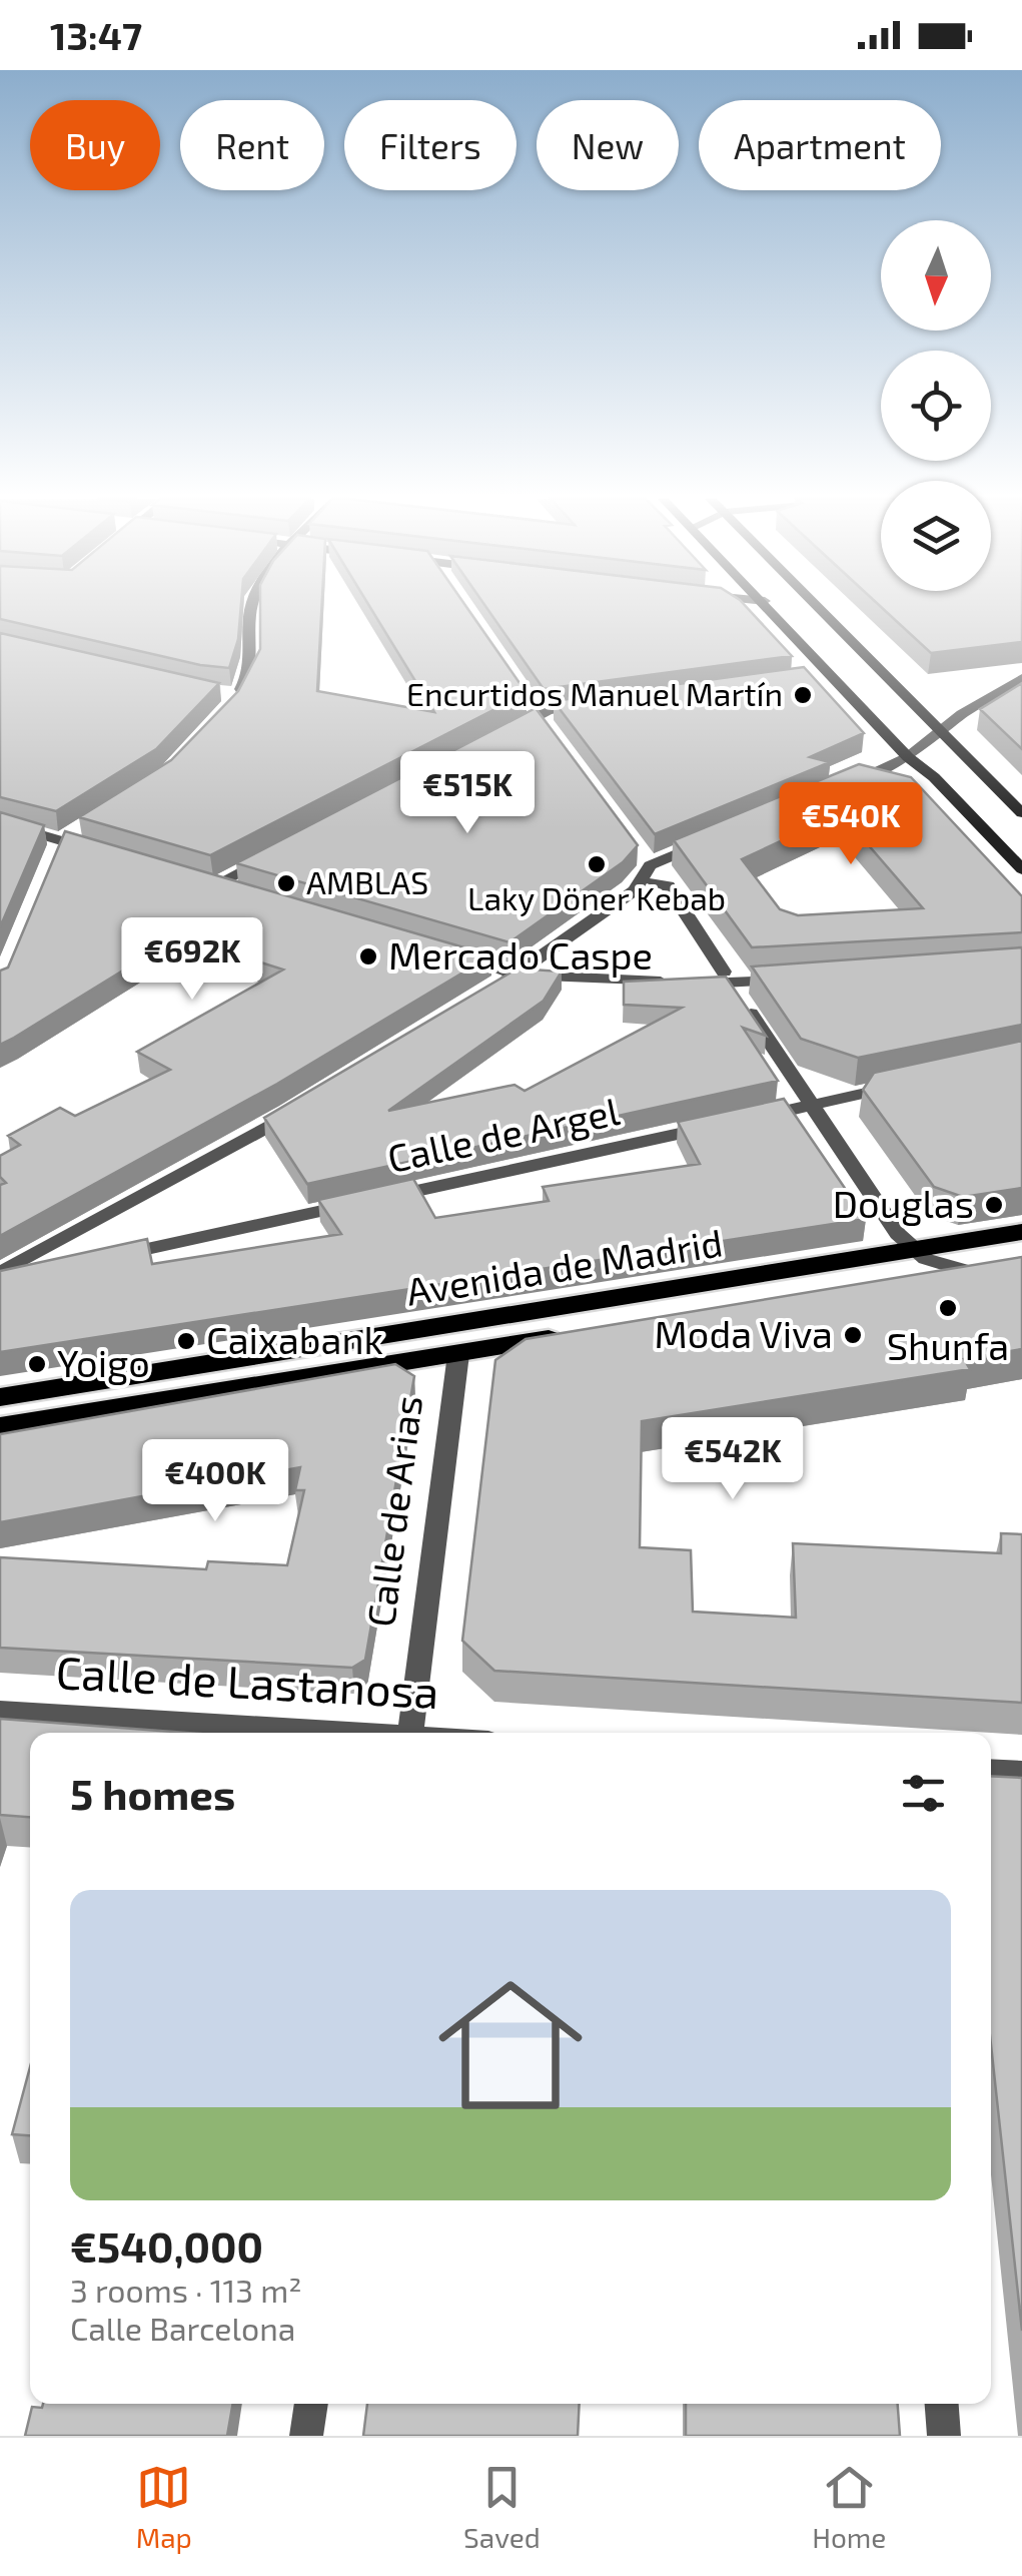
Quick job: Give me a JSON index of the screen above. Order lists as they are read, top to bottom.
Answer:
{
  "streets": {
    "main road": ["Avenida de Madrid"],
    "street": ["Calle de Argel", "Calle de Arias", "Calle de Lastanosa"]
  },
  "crossings": [
    ["Avenida de Madrid", "Calle de Arias"]
  ],
  "places": [
    "Encurtidos Manuel Martín",
    "Laky Döner Kebab",
    "AMBLAS",
    "Mercado Caspe",
    "Douglas",
    "Shunfa",
    "Moda Viva",
    "Caixabank",
    "Yoigo"
  ],
  "north": "bottom",
  "page": {
    "status": "13:47",
    "chip": [
      "Buy",
      "Rent",
      "Filters",
      "New",
      "Apartment"
    ],
    "price": [
      "€515K",
      "€540K",
      "€692K",
      "€542K",
      "€400K"
    ],
    "heading": "5 homes",
    "list": [
      {
        "name": "€540,000",
        "note": "3 rooms · 113 m² · Calle Barcelona"
      }
    ],
    "tabs": ["Map", "Saved", "Home"]
  }
}
